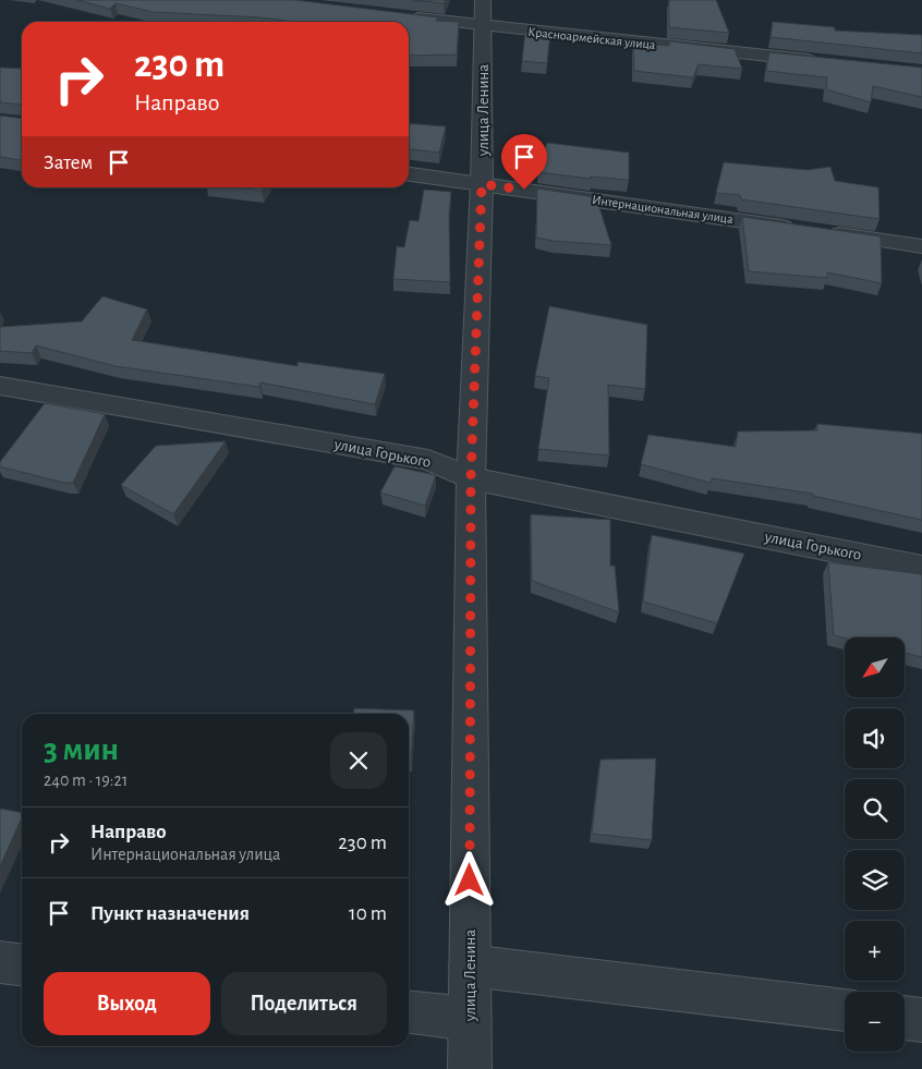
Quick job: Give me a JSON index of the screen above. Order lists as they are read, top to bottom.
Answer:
{
  "streets": {
    "street": [
      "Красноармейская улица",
      "улица Ленина",
      "Интернациональная улица",
      "улица Горького"
    ]
  },
  "crossings": [
    ["Красноармейская улица", "улица Ленина"],
    ["улица Ленина", "Интернациональная улица"],
    ["улица Ленина", "улица Горького"]
  ],
  "north": "bottom left",
  "page": {
    "turn": ["230 m", "Направо"],
    "then": "Затем",
    "map_buttons": ["+", "−"],
    "heading": ["3 мин", "240 m · 19:21"],
    "list": [
      {
        "name": "Направо",
        "note": "Интернациональная улица",
        "value": "230 m"
      },
      {
        "name": "Пункт назначения",
        "value": "10 m"
      }
    ],
    "buttons": ["Выход", "Поделиться"]
  }
}
